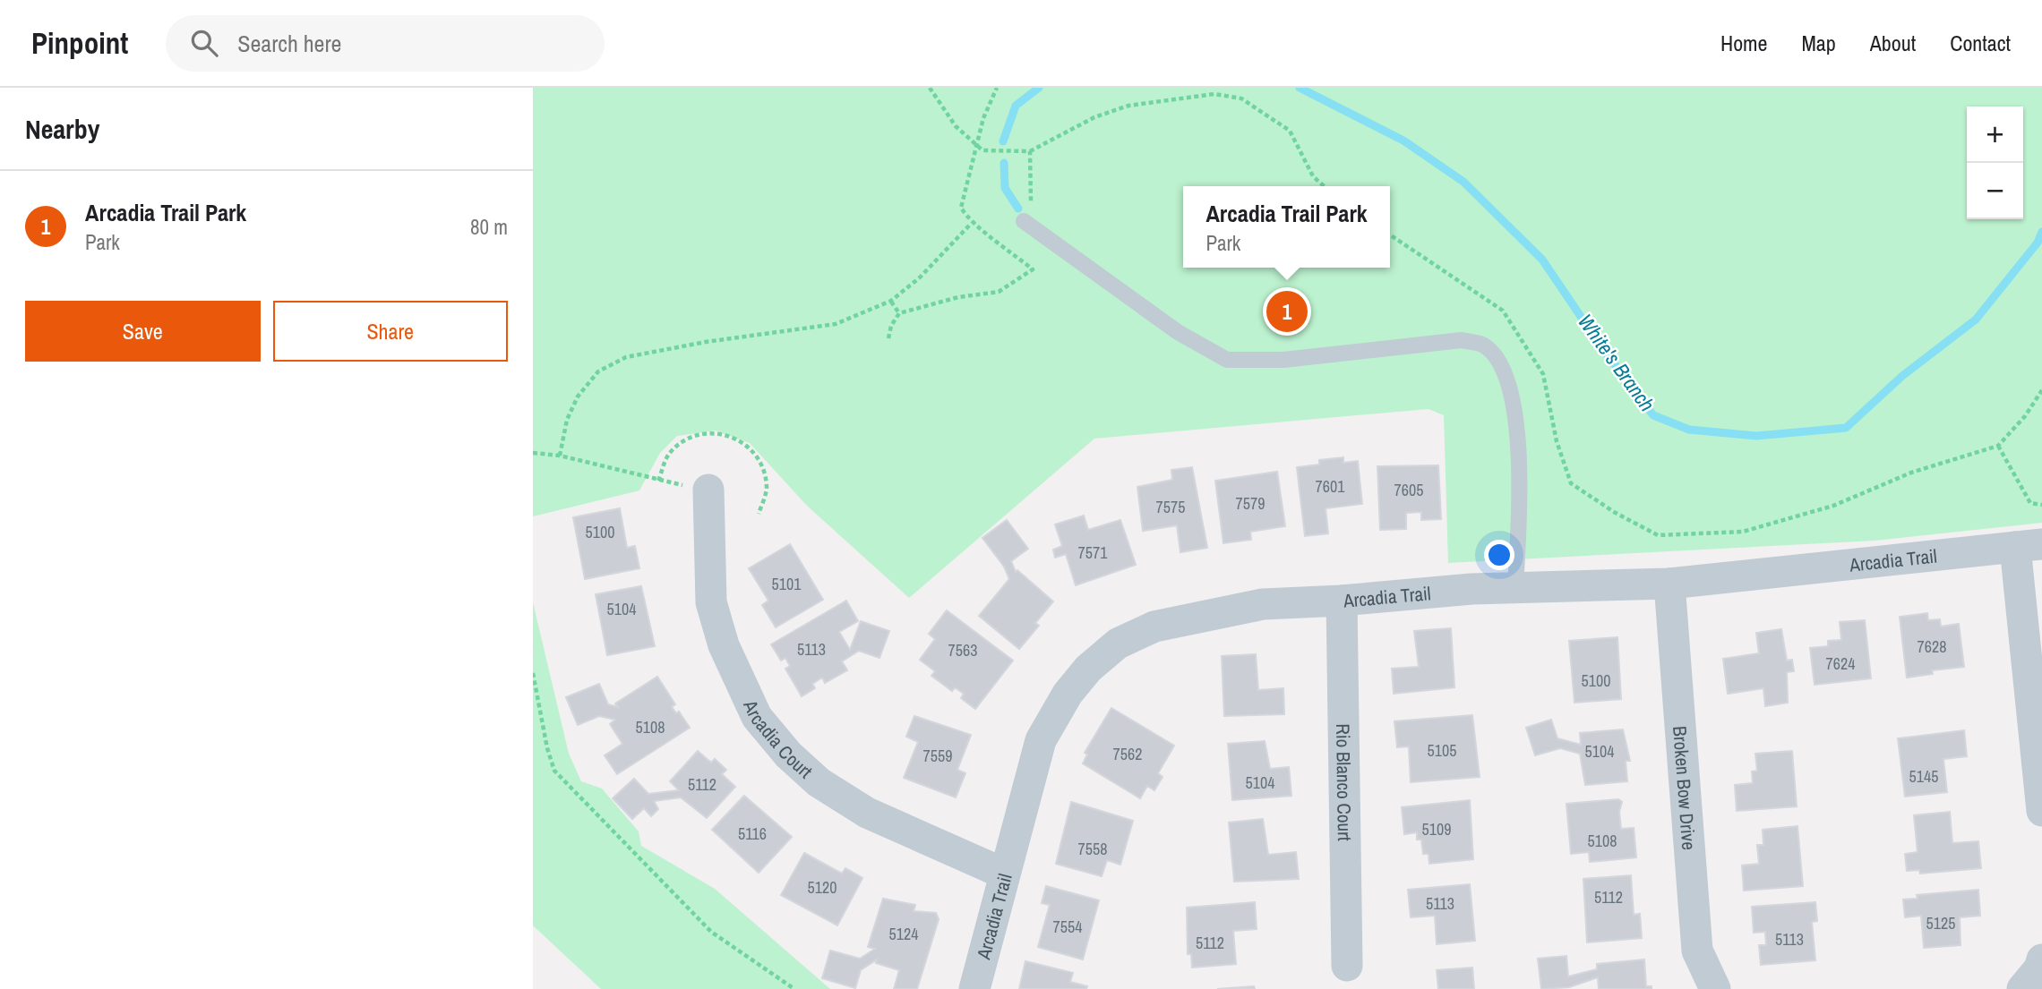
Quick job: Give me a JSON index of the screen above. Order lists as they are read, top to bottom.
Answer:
{
  "streets": {
    "street": [
      "Arcadia Trail",
      "Arcadia Court",
      "Rio Blanco Court",
      "Broken Bow Drive"
    ]
  },
  "crossings": [
    ["Arcadia Trail", "Arcadia Court"],
    ["Arcadia Trail", "Rio Blanco Court"],
    ["Arcadia Trail", "Broken Bow Drive"]
  ],
  "water": ["White's Branch"],
  "house_numbers": [
    "7601",
    "7605",
    "7579",
    "7575",
    "5100",
    "7571",
    "5101",
    "5104",
    "7628",
    "5113",
    "7563",
    "7624",
    "5100",
    "5108",
    "5105",
    "5104",
    "7562",
    "7559",
    "5145",
    "5104",
    "5112",
    "5109",
    "5116",
    "5108",
    "7558",
    "5120",
    "5112",
    "5113",
    "5125",
    "7554",
    "5124",
    "5113",
    "5112"
  ],
  "page": {
    "header": "Pinpoint",
    "search": "Search here",
    "nav": [
      "Home",
      "Map",
      "About",
      "Contact"
    ],
    "heading": "Nearby",
    "map_buttons": ["+", "−"],
    "list": [
      {
        "mark": "1",
        "name": "Arcadia Trail Park",
        "note": "Park",
        "value": "80 m"
      }
    ],
    "popup": ["Arcadia Trail Park", "Park"],
    "buttons": ["Save", "Share"],
    "pins": "1"
  }
}
